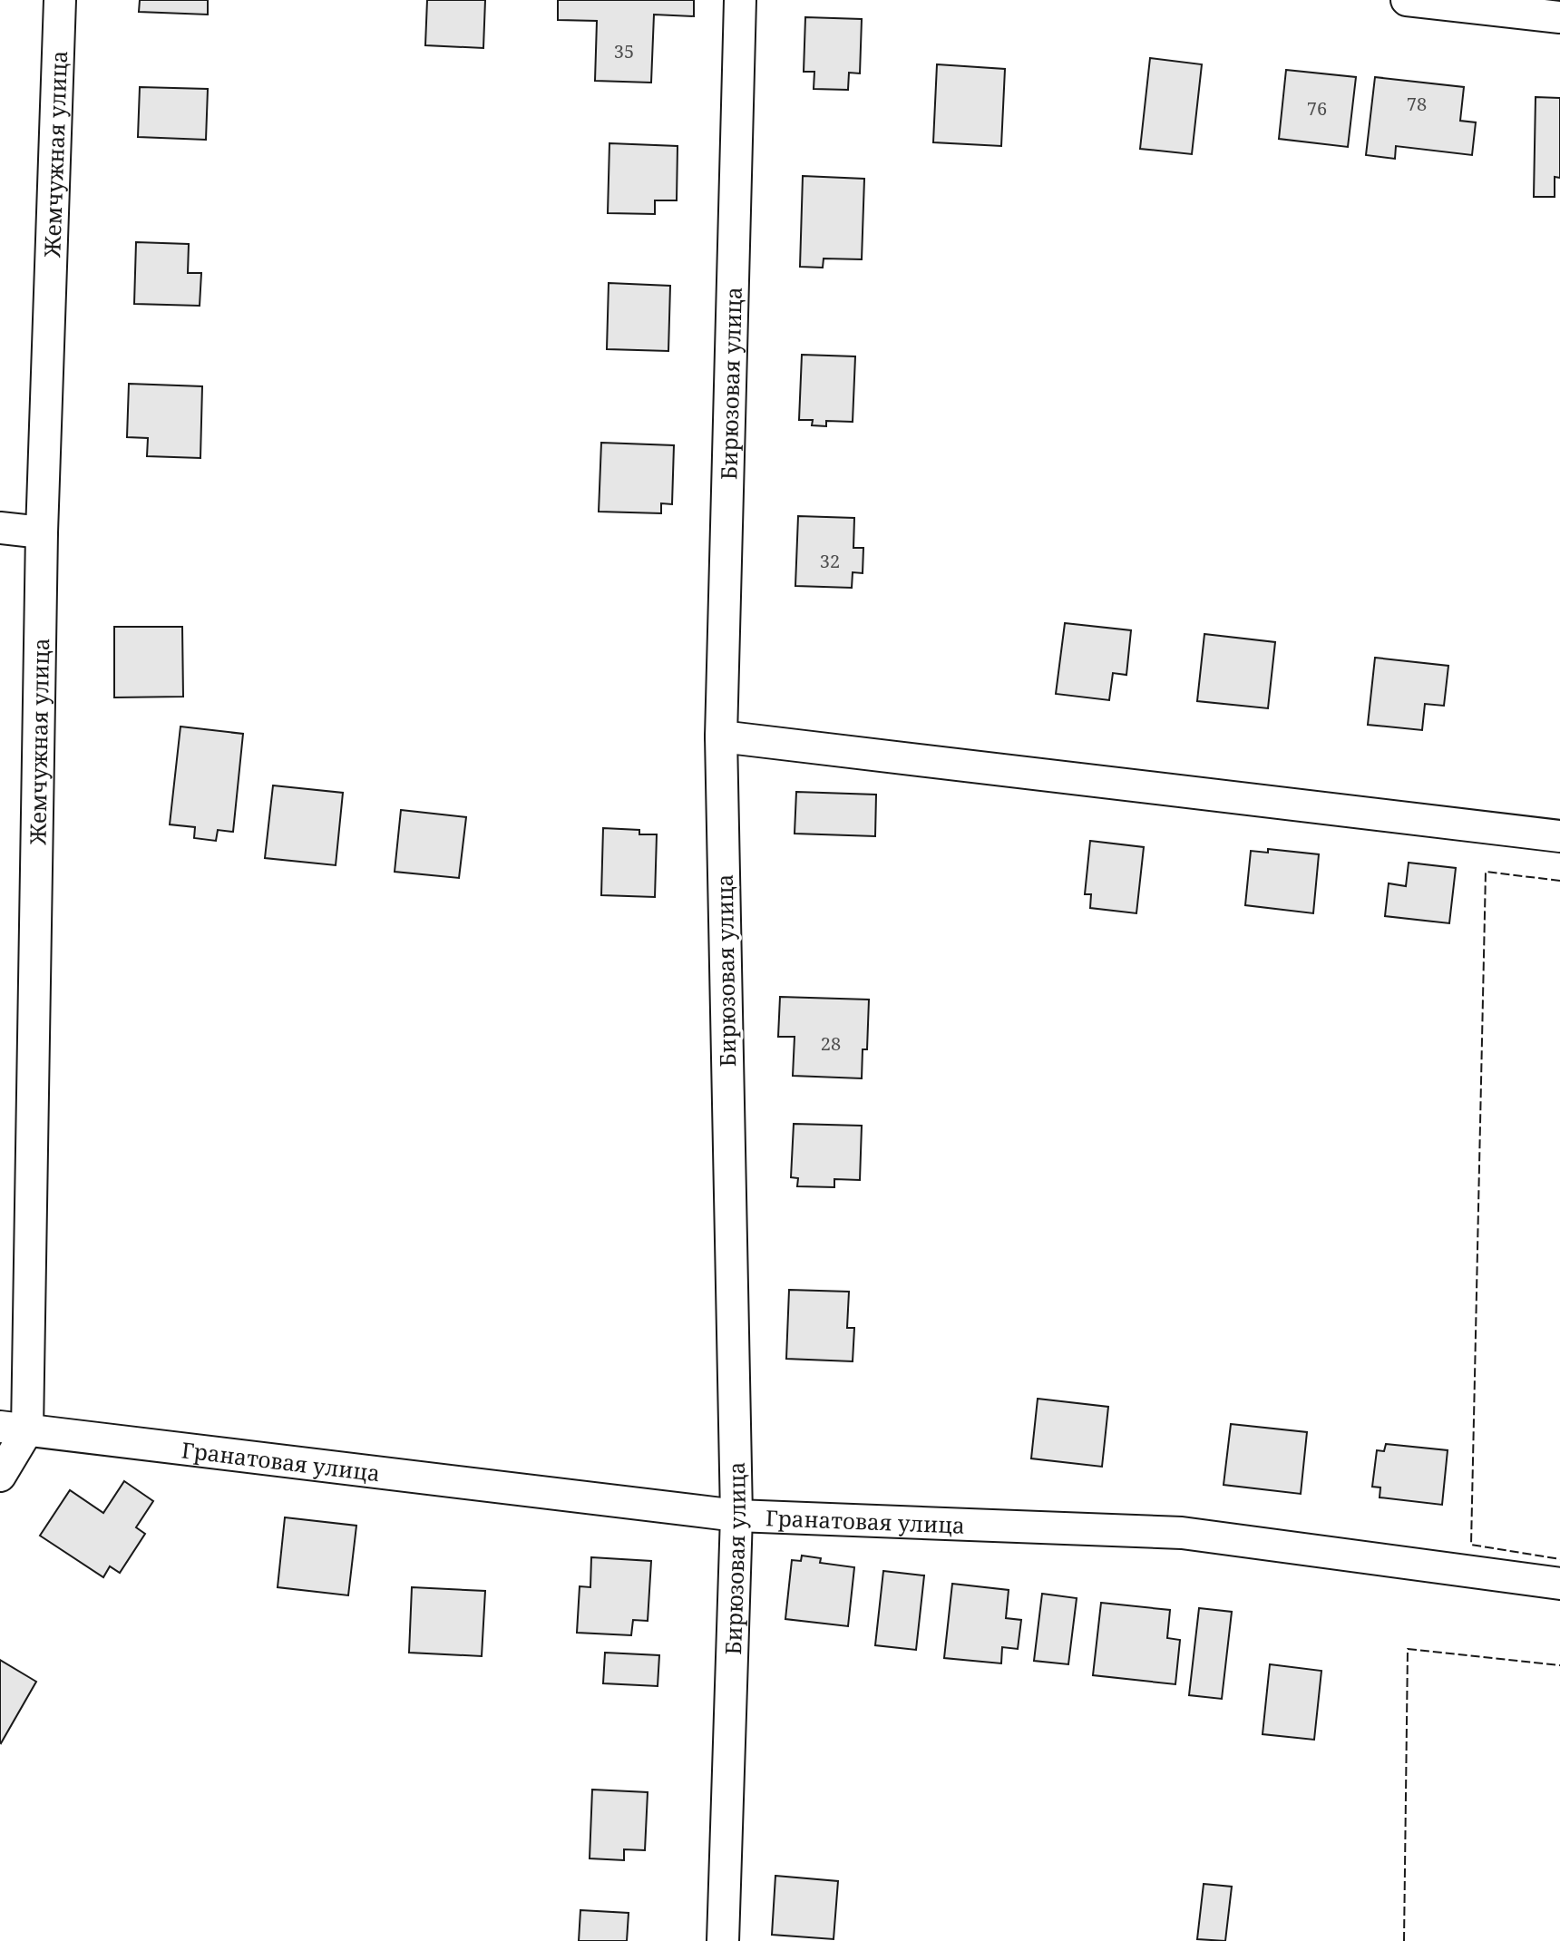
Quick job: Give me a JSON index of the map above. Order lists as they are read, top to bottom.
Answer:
{
  "streets": {
    "street": ["Жемчужная улица", "Бирюзовая улица", "Гранатовая улица"]
  },
  "crossings": [
    ["Жемчужная улица", "Гранатовая улица"],
    ["Бирюзовая улица", "Гранатовая улица"]
  ],
  "house_numbers": [
    "35",
    "78",
    "76",
    "32",
    "28"
  ]
}
